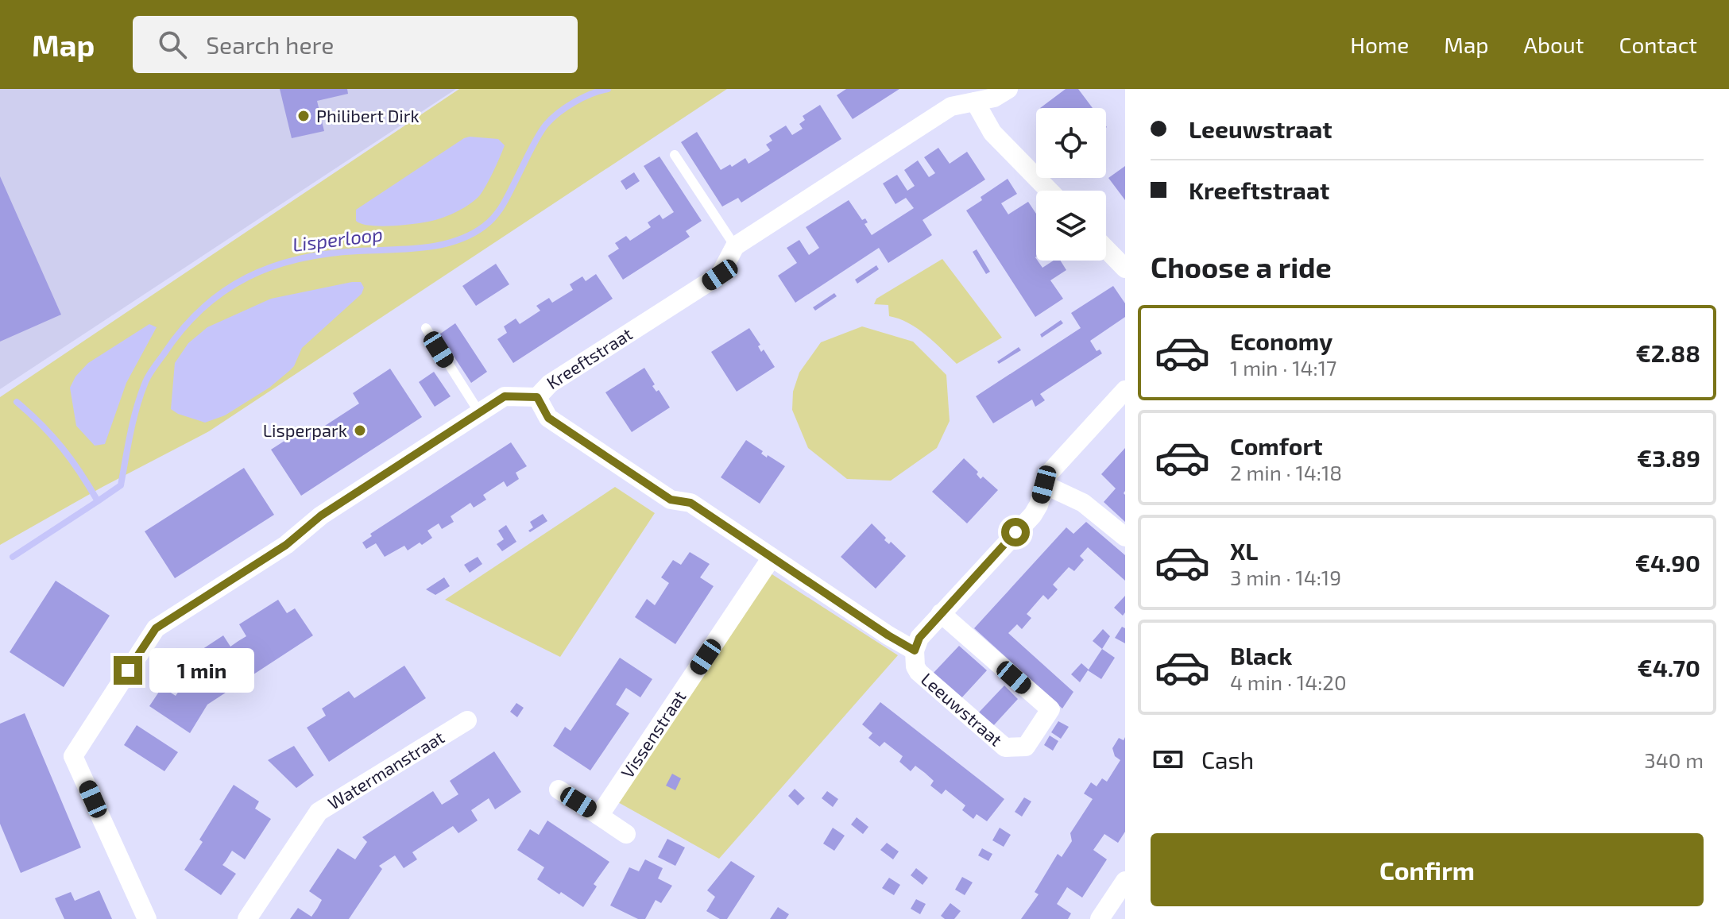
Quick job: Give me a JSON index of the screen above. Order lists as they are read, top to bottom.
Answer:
{
  "streets": {
    "street": [
      "Kreeftstraat",
      "Leeuwstraat",
      "Vissenstraat",
      "Watermanstraat"
    ]
  },
  "crossings": [
    ["Kreeftstraat", "Leeuwstraat"],
    ["Leeuwstraat", "Vissenstraat"]
  ],
  "water": ["Lisperloop"],
  "places": ["Philibert Dirk", "Lisperpark"],
  "page": {
    "header": "Map",
    "search": "Search here",
    "nav": [
      "Home",
      "Map",
      "About",
      "Contact"
    ],
    "banner": ["Leeuwstraat", "Kreeftstraat"],
    "heading": "Choose a ride",
    "list": [
      {
        "name": "Economy",
        "note": "1 min · 14:17",
        "value": "€2.88"
      },
      {
        "name": "Comfort",
        "note": "2 min · 14:18",
        "value": "€3.89"
      },
      {
        "name": "XL",
        "note": "3 min · 14:19",
        "value": "€4.90"
      },
      {
        "name": "Black",
        "note": "4 min · 14:20",
        "value": "€4.70"
      }
    ],
    "bubble": "1 min",
    "pay": ["Cash", "340 m"],
    "buttons": "Confirm"
  }
}
